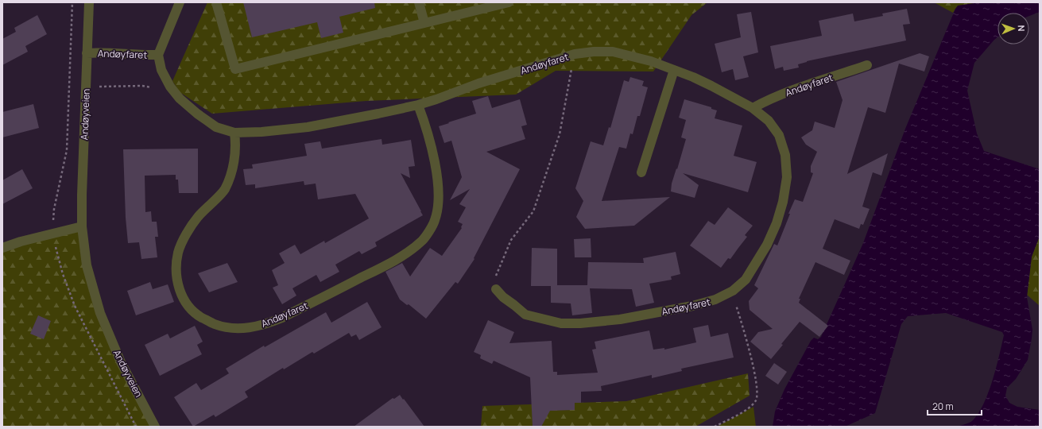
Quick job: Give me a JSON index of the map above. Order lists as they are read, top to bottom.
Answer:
{
  "streets": {
    "street": ["Andøyfaret", "Andøyveien"]
  },
  "crossings": [
    ["Andøyfaret", "Andøyveien"]
  ],
  "scale_bar": "20 m",
  "north": "right"
}
